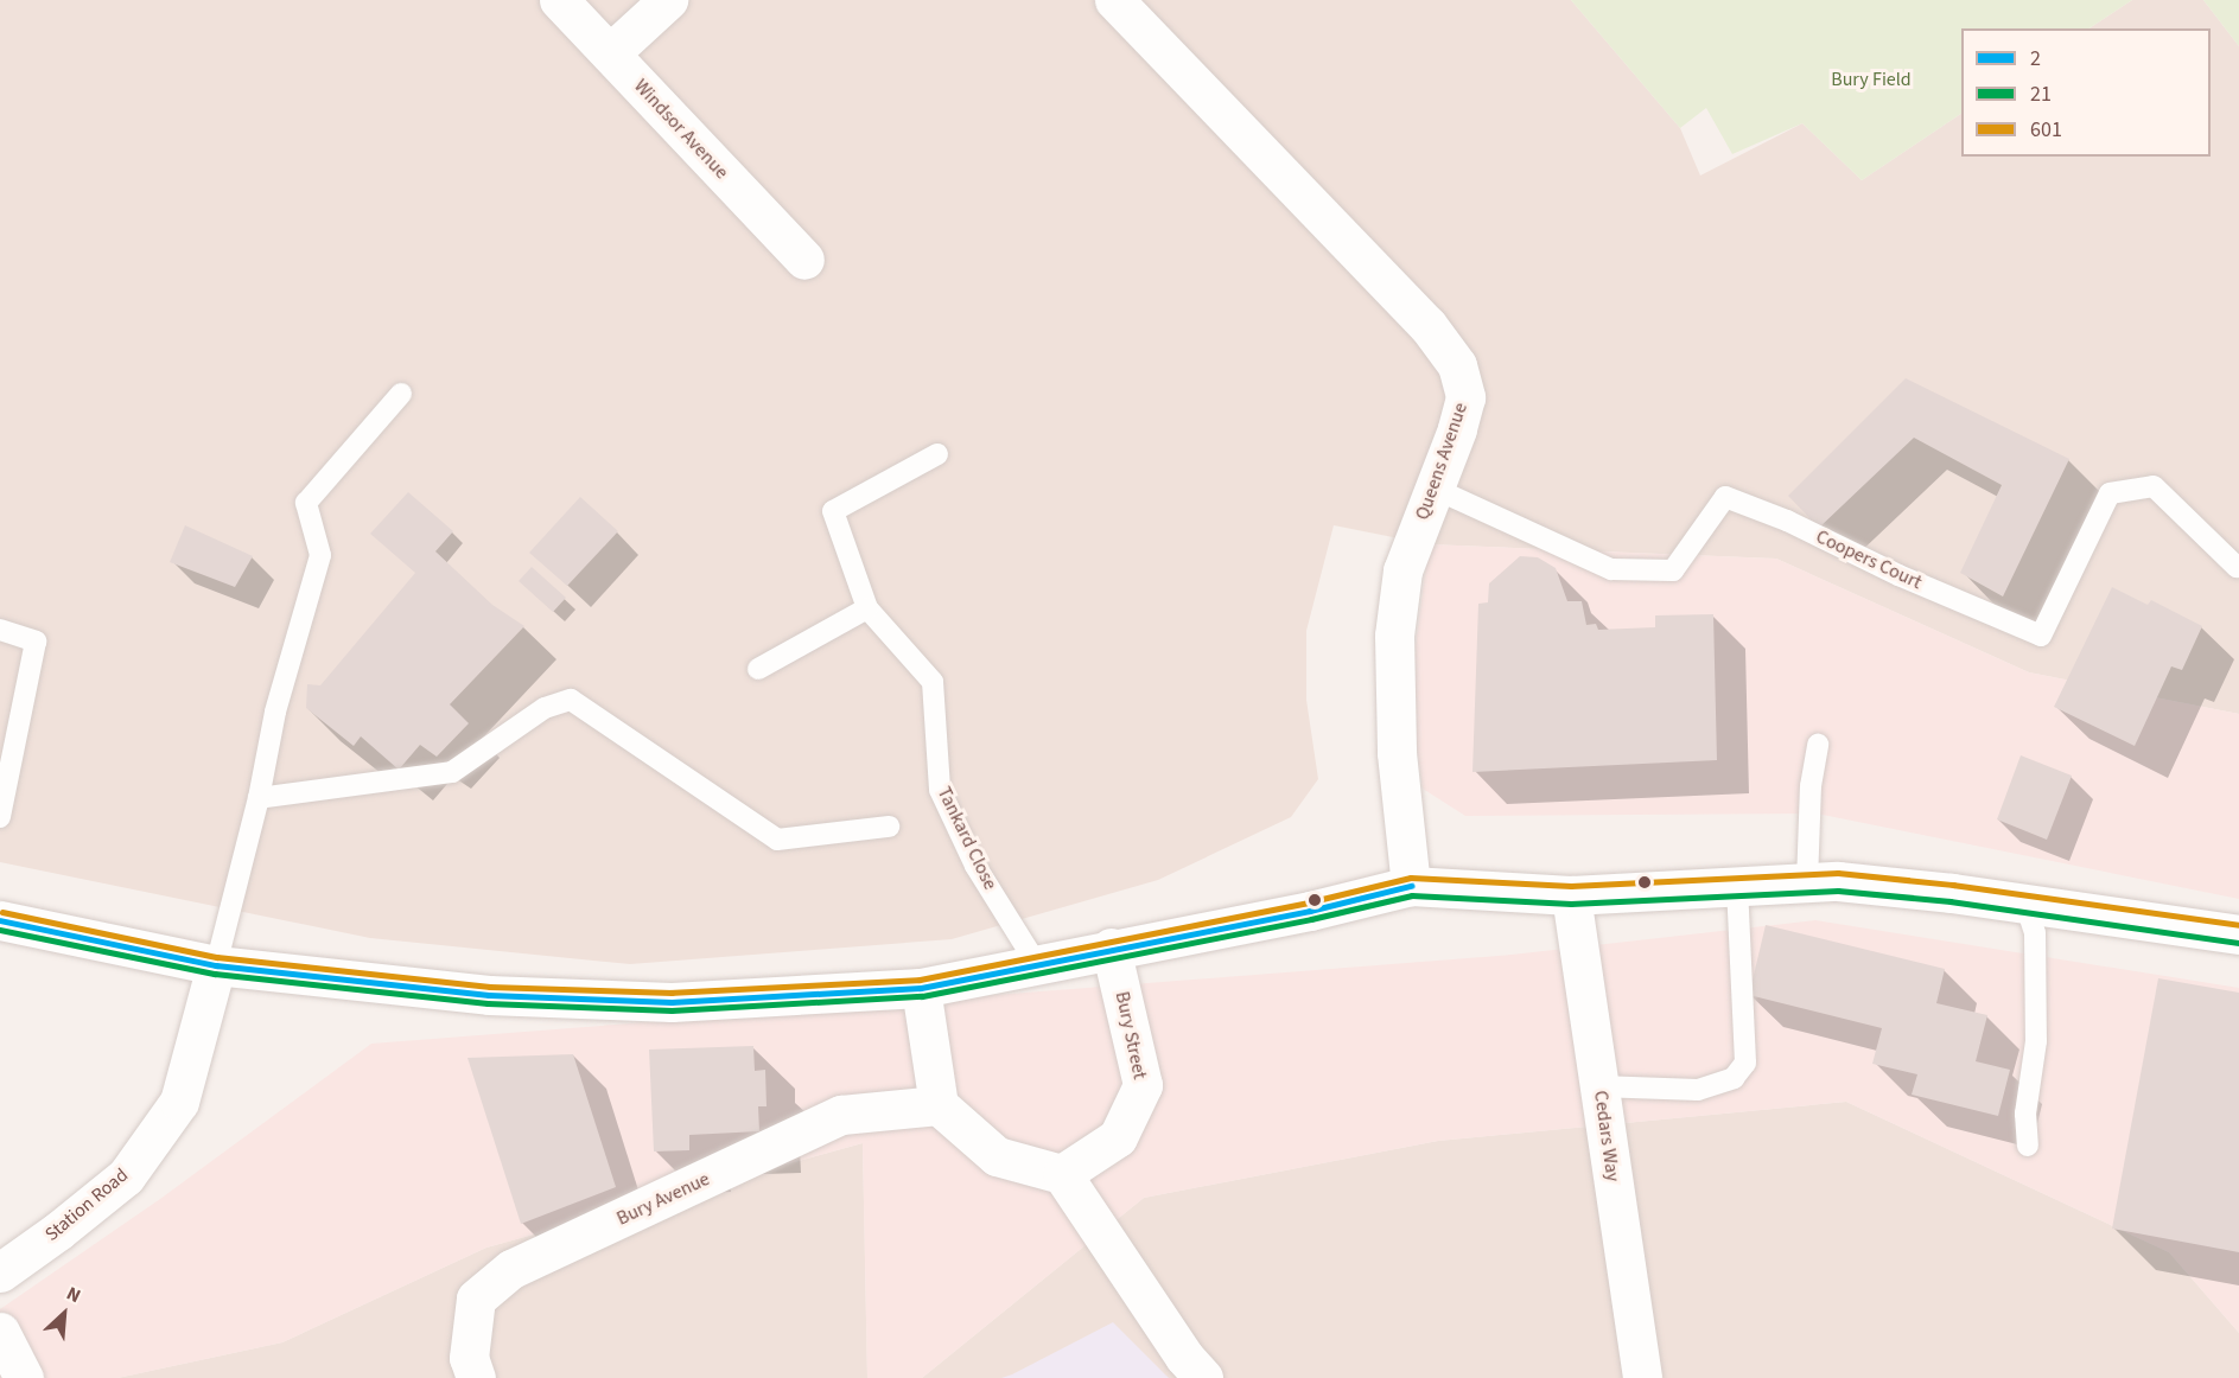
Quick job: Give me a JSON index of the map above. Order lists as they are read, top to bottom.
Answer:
{
  "streets": {
    "street": [
      "Windsor Avenue",
      "Queens Avenue",
      "Bury Street",
      "Cedars Way",
      "Bury Avenue",
      "Station Road"
    ],
    "lane": ["Coopers Court", "Tankard Close"]
  },
  "crossings": [
    ["Queens Avenue", "Coopers Court"],
    ["Tankard Close", "Bury Street"],
    ["Tankard Close", "Bury Avenue"],
    ["Bury Street", "Bury Avenue"]
  ],
  "parks": ["Bury Field"],
  "lines": ["transit line 601", "transit line 2", "transit line 21"],
  "legend": ["2", "21", "601"],
  "north": "top right"
}
